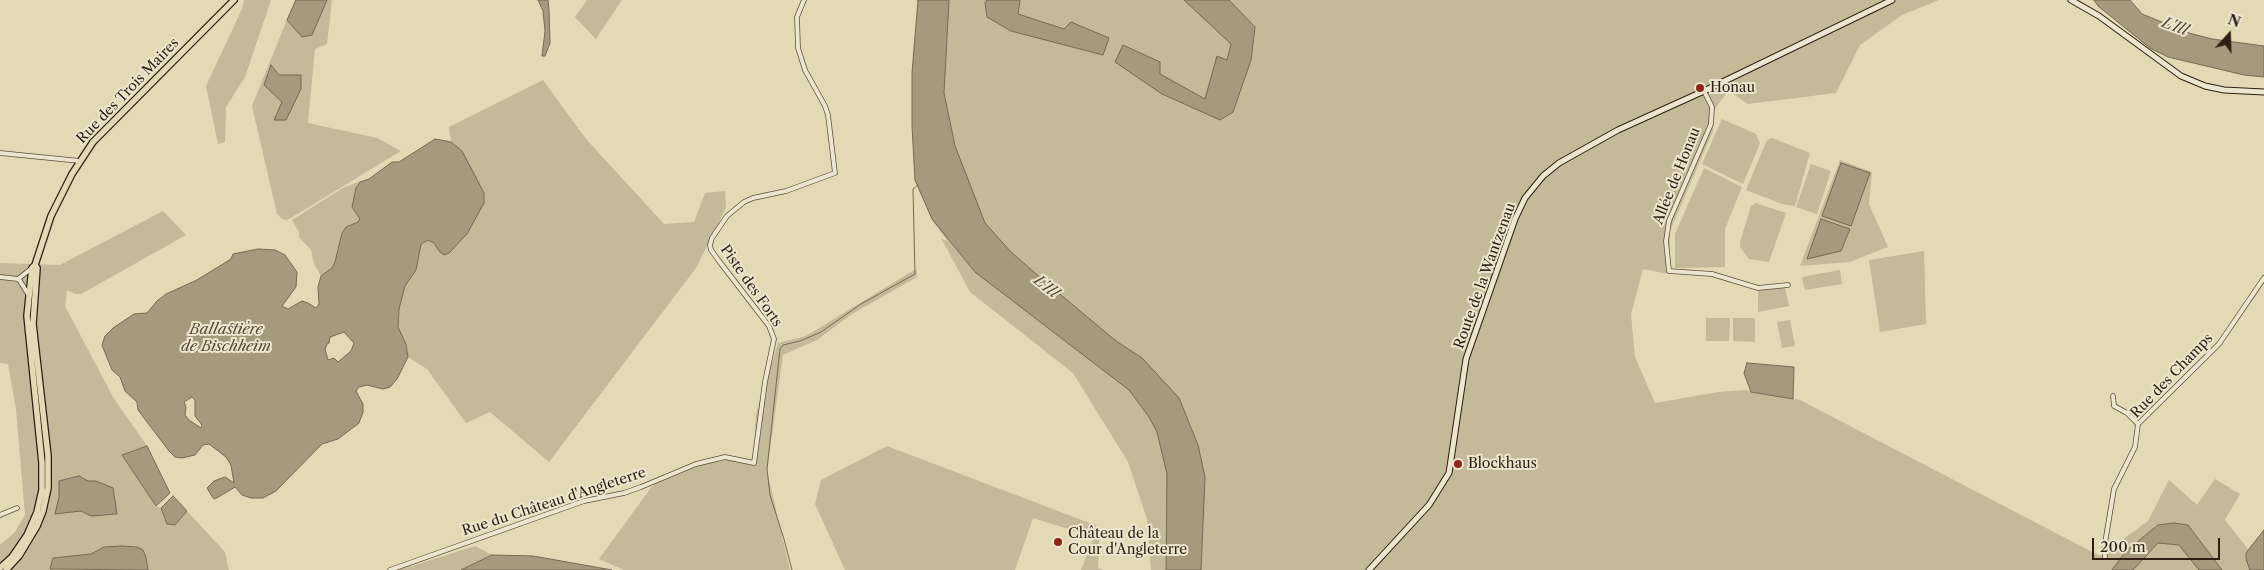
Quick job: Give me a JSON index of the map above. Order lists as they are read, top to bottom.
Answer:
{
  "streets": {
    "main road": ["Rue des Trois Maires", "Route de la Wantzenau"],
    "street": [
      "Allée de Honau",
      "Piste des Forts",
      "Rue des Champs",
      "Rue du Château d'Angleterre"
    ]
  },
  "crossings": [
    ["Allée de Honau", "Route de la Wantzenau"],
    ["Piste des Forts", "Rue du Château d'Angleterre"]
  ],
  "water": ["L'Ill", "Ballastière de Bischheim"],
  "places": ["Honau", "Blockhaus", "Château de la Cour d'Angleterre"],
  "scale_bar": "200 m",
  "north": "top"
}
